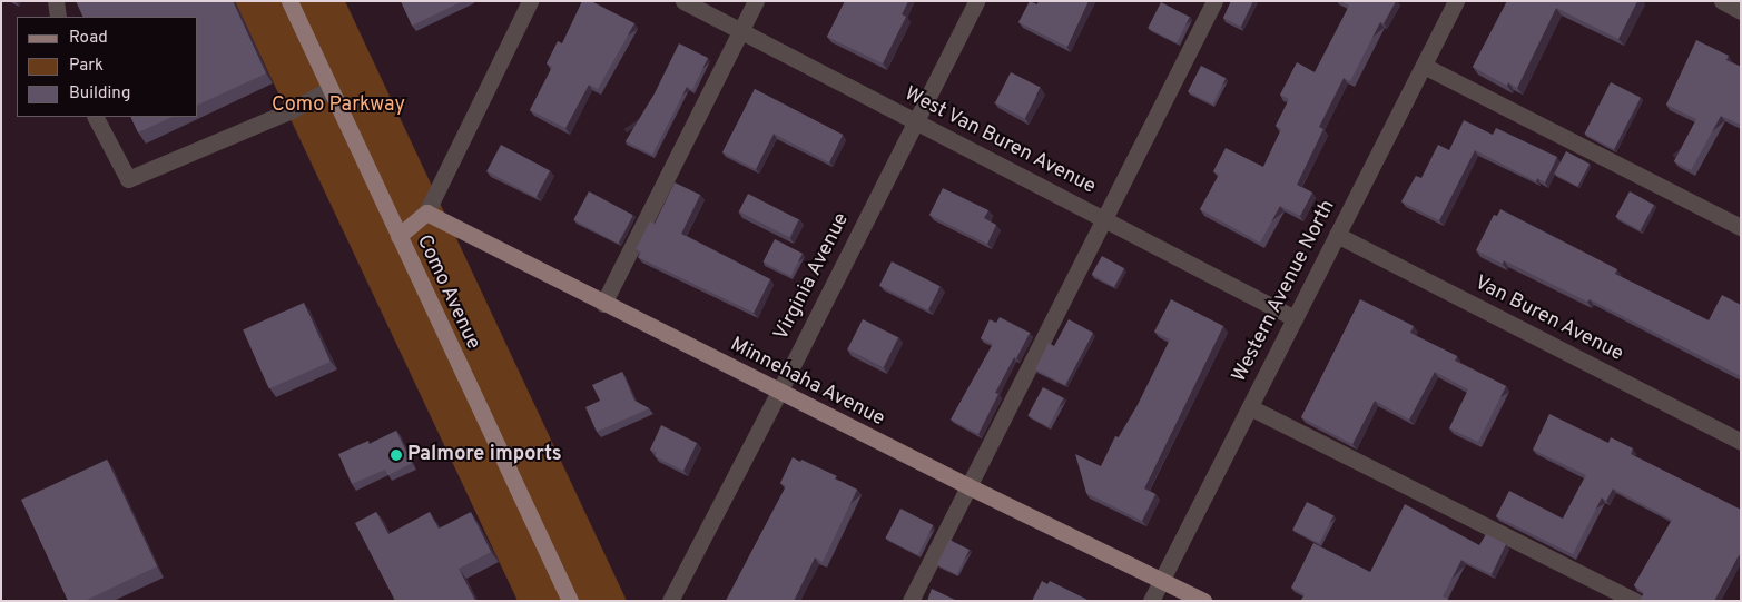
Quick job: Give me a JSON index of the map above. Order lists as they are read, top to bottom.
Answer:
{
  "streets": {
    "main road": ["Como Avenue", "Minnehaha Avenue"],
    "street": [
      "West Van Buren Avenue",
      "Virginia Avenue",
      "Western Avenue North",
      "Van Buren Avenue"
    ]
  },
  "crossings": [
    ["West Van Buren Avenue", "Virginia Avenue"],
    ["West Van Buren Avenue", "Western Avenue North"],
    ["Virginia Avenue", "Minnehaha Avenue"],
    ["Western Avenue North", "Van Buren Avenue"],
    ["Western Avenue North", "Minnehaha Avenue"]
  ],
  "parks": ["Como Parkway"],
  "places": ["Palmore imports"],
  "legend": ["Road", "Park", "Building"]
}
